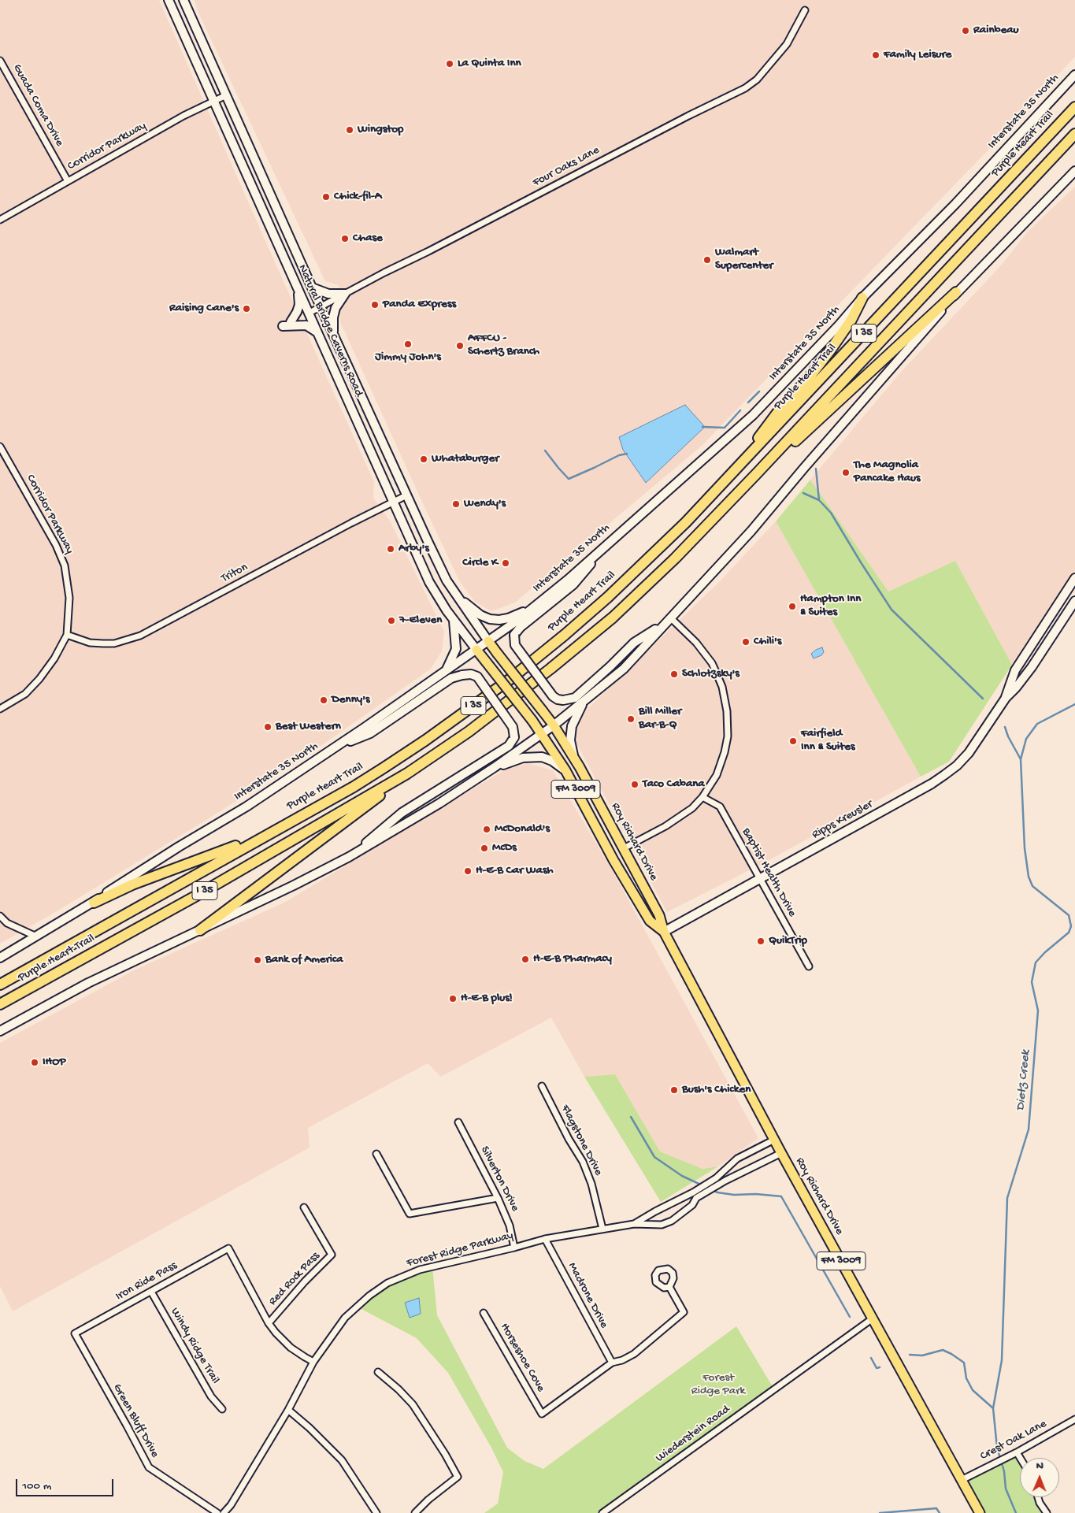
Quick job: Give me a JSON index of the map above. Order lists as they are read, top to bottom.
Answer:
{
  "streets": {
    "highway": ["Purple Heart Trail", "I 35"],
    "main road": [
      "Interstate 35 North",
      "Natural Bridge Caverns Road",
      "FM 3009",
      "Ripps Kreusler",
      "Roy Richard Drive"
    ],
    "street": [
      "Guada Coma Drive",
      "Corridor Parkway",
      "Four Oaks Lane",
      "Triton",
      "Baptist Health Drive",
      "Flagstone Drive",
      "Silverton Drive",
      "Forest Ridge Parkway",
      "Red Rock Pass",
      "Iron Ride Pass",
      "Madrone Drive",
      "Windy Ridge Trail",
      "Horseshoe Cove",
      "Green Bluff Drive",
      "Wiederstein Road",
      "Crest Oak Lane"
    ]
  },
  "crossings": [
    ["Guada Coma Drive", "Corridor Parkway"],
    ["Interstate 35 North", "Natural Bridge Caverns Road"],
    ["Interstate 35 North", "FM 3009"],
    ["Corridor Parkway", "Natural Bridge Caverns Road"],
    ["Corridor Parkway", "Triton"],
    ["Four Oaks Lane", "Natural Bridge Caverns Road"],
    ["Natural Bridge Caverns Road", "Triton"],
    ["Natural Bridge Caverns Road", "FM 3009"],
    ["Natural Bridge Caverns Road", "Roy Richard Drive"],
    ["FM 3009", "Roy Richard Drive"],
    ["Ripps Kreusler", "Roy Richard Drive"],
    ["Ripps Kreusler", "Baptist Health Drive"],
    ["Roy Richard Drive", "Forest Ridge Parkway"],
    ["Roy Richard Drive", "Wiederstein Road"],
    ["Roy Richard Drive", "Crest Oak Lane"],
    ["Flagstone Drive", "Forest Ridge Parkway"],
    ["Silverton Drive", "Forest Ridge Parkway"],
    ["Forest Ridge Parkway", "Madrone Drive"],
    ["Red Rock Pass", "Iron Ride Pass"],
    ["Iron Ride Pass", "Windy Ridge Trail"],
    ["Iron Ride Pass", "Green Bluff Drive"],
    ["Madrone Drive", "Horseshoe Cove"]
  ],
  "water": ["Dietz Creek"],
  "parks": ["Forest Ridge Park"],
  "places": [
    "Rainbeau",
    "Family Leisure",
    "La Quinta Inn",
    "Wingstop",
    "Chick-fil-A",
    "Chase",
    "Walmart Supercenter",
    "Panda Express",
    "Raising Cane's",
    "Jimmy John's",
    "AFFCU - Schertz Branch",
    "Whataburger",
    "The Magnolia Pancake Haus",
    "Wendy's",
    "Arby's",
    "Circle K",
    "Hampton Inn & Suites",
    "7-Eleven",
    "Chili's",
    "Schlotzsky's",
    "Denny's",
    "Bill Miller Bar-B-Q",
    "Best Western",
    "Fairfield Inn & Suites",
    "Taco Cabana",
    "McDonald's",
    "McDs",
    "H-E-B Car Wash",
    "QuikTrip",
    "H-E-B Pharmacy",
    "Bank of America",
    "H-E-B plus!",
    "IHOP",
    "Bush's Chicken"
  ],
  "scale_bar": "100 m",
  "north": "top"
}
